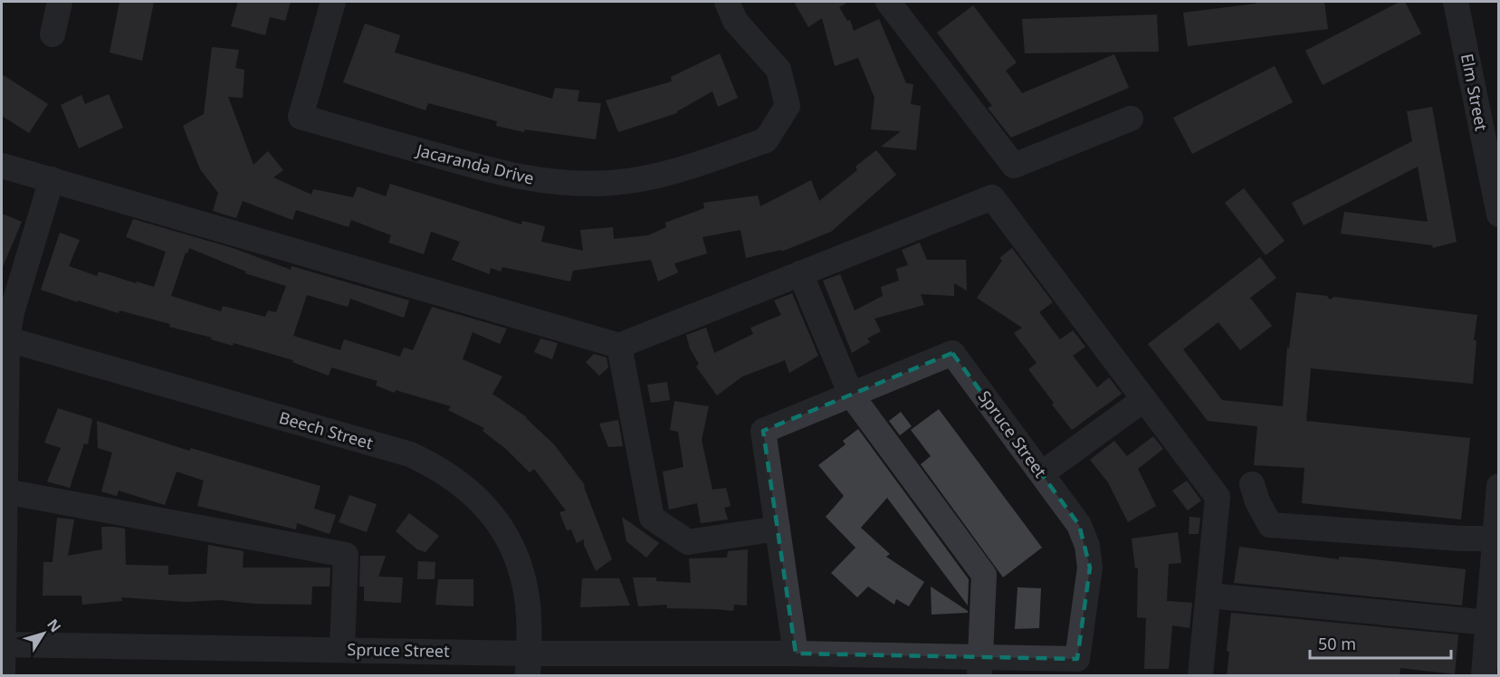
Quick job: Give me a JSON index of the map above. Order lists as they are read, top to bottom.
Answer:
{
  "streets": {
    "street": [
      "Elm Street",
      "Jacaranda Drive",
      "Beech Street",
      "Spruce Street"
    ]
  },
  "crossings": [
    ["Beech Street", "Spruce Street"]
  ],
  "scale_bar": "50 m",
  "north": "top right"
}
